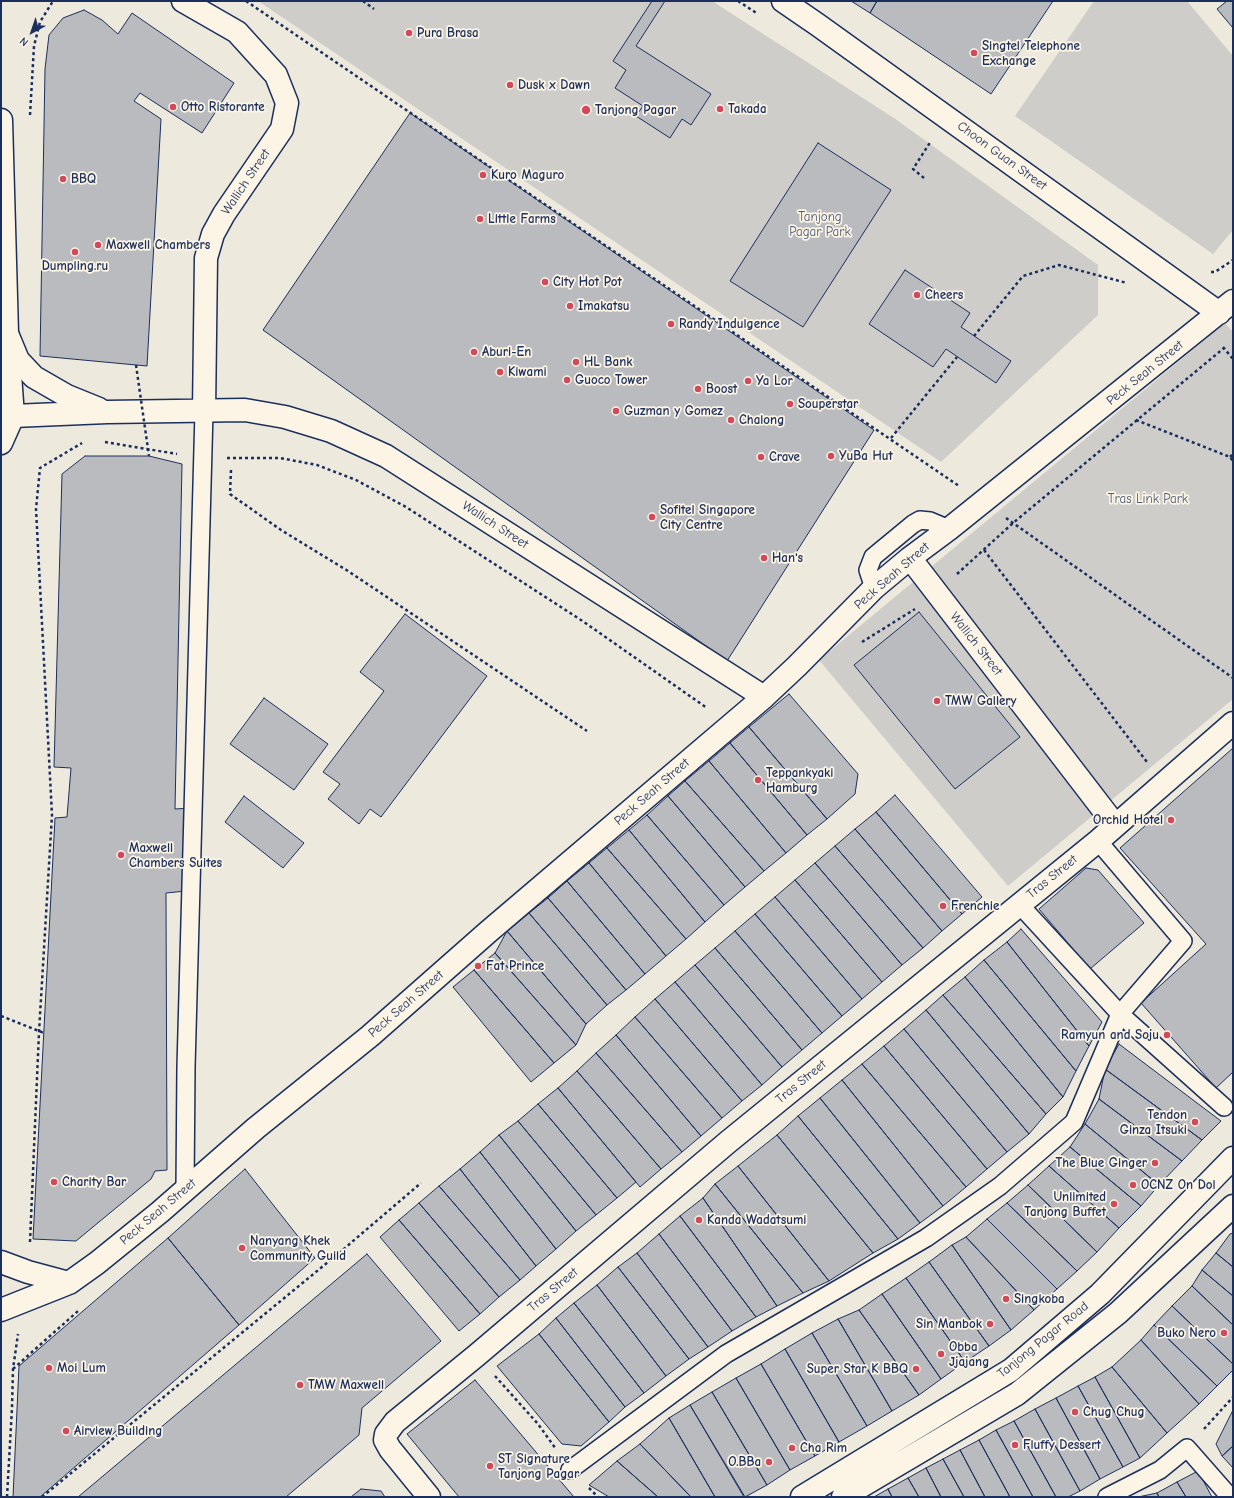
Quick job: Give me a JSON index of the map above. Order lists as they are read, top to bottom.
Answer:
{
  "streets": {
    "street": [
      "Choon Guan Street",
      "Wallich Street",
      "Peck Seah Street",
      "Tras Street",
      "Tanjong Pagar Road"
    ]
  },
  "crossings": [
    ["Choon Guan Street", "Peck Seah Street"],
    ["Wallich Street", "Peck Seah Street"],
    ["Wallich Street", "Tras Street"]
  ],
  "parks": ["Tanjong Pagar Park", "Tras Link Park"],
  "places": [
    "Pura Brasa",
    "Singtel Telephone Exchange",
    "Dusk x Dawn",
    "Otto Ristorante",
    "Takada",
    "Tanjong Pagar",
    "Kuro Maguro",
    "BBQ",
    "Little Farms",
    "Maxwell Chambers",
    "Dumpling.ru",
    "City Hot Pot",
    "Cheers",
    "Imakatsu",
    "Randy Indulgence",
    "Aburi-En",
    "HL Bank",
    "Kiwami",
    "Guoco Tower",
    "Ya Lor",
    "Boost",
    "Souperstar",
    "Guzman y Gomez",
    "Chalong",
    "YuBa Hut",
    "Crave",
    "Sofitel Singapore City Centre",
    "Han's",
    "TMW Gallery",
    "Teppankyaki Hamburg",
    "Orchid Hotel",
    "Maxwell Chambers Suites",
    "Frenchie",
    "Fat Prince",
    "Ramyun and Soju",
    "Tendon Ginza Itsuki",
    "The Blue Ginger",
    "Charity Bar",
    "OCNZ On Dol",
    "Unlimited Tanjong Buffet",
    "Kanda Wadatsumi",
    "Nanyang Khek Community Guild",
    "Singkoba",
    "Sin Manbok",
    "Buko Nero",
    "Obba Jjajang",
    "Moi Lum",
    "Super Star K BBQ",
    "TMW Maxwell",
    "Chug Chug",
    "Airview Building",
    "Fluffy Dessert",
    "Cha Rim",
    "O.BBa",
    "ST Signature Tanjong Pagar"
  ],
  "north": "bottom left"
}
